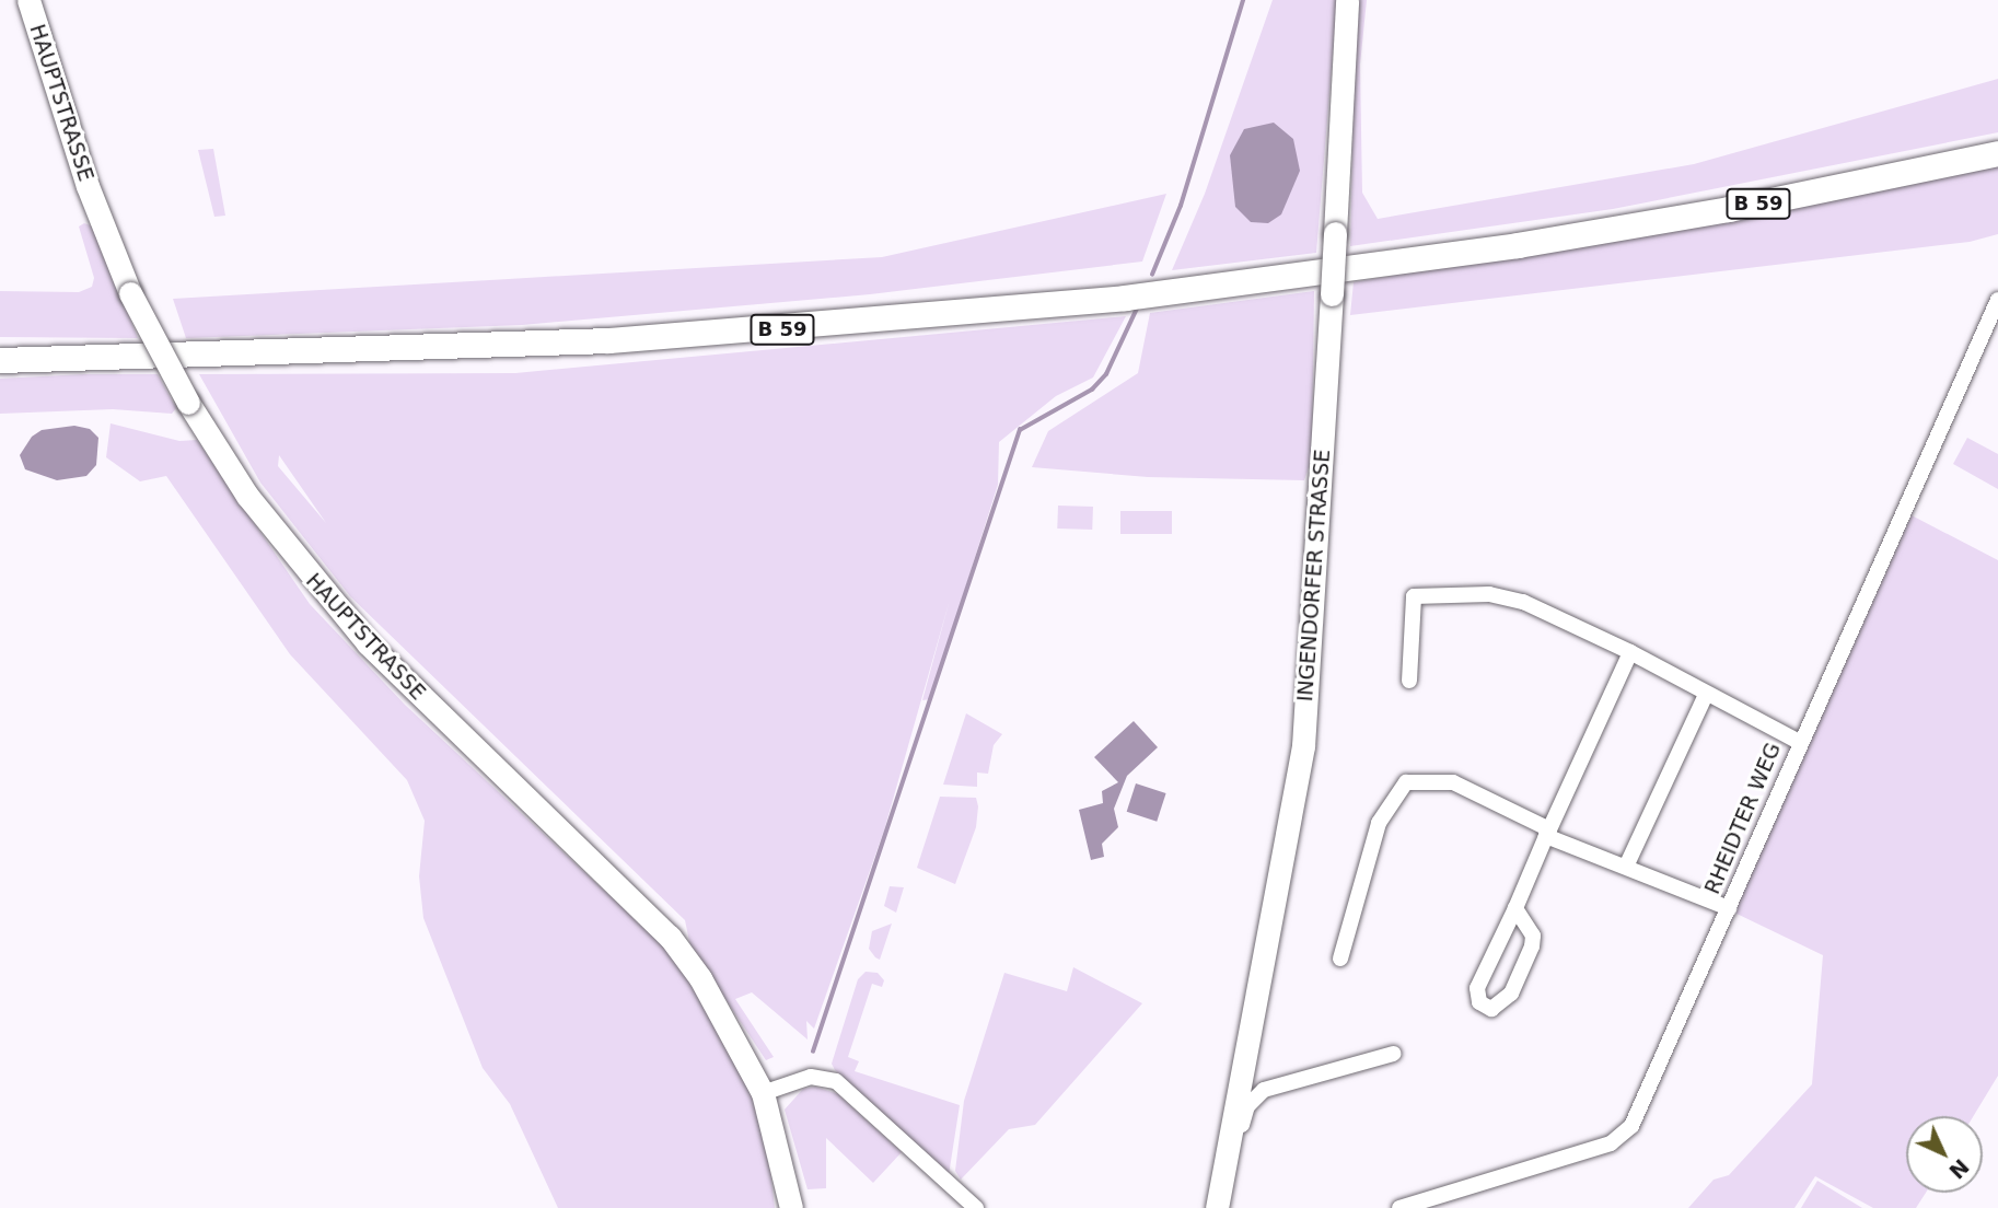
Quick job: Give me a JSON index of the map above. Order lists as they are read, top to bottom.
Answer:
{
  "streets": {
    "main road": ["B 59"],
    "street": ["HAUPTSTRASSE", "INGENDORFER STRASSE", "RHEIDTER WEG"]
  },
  "north": "bottom right"
}
